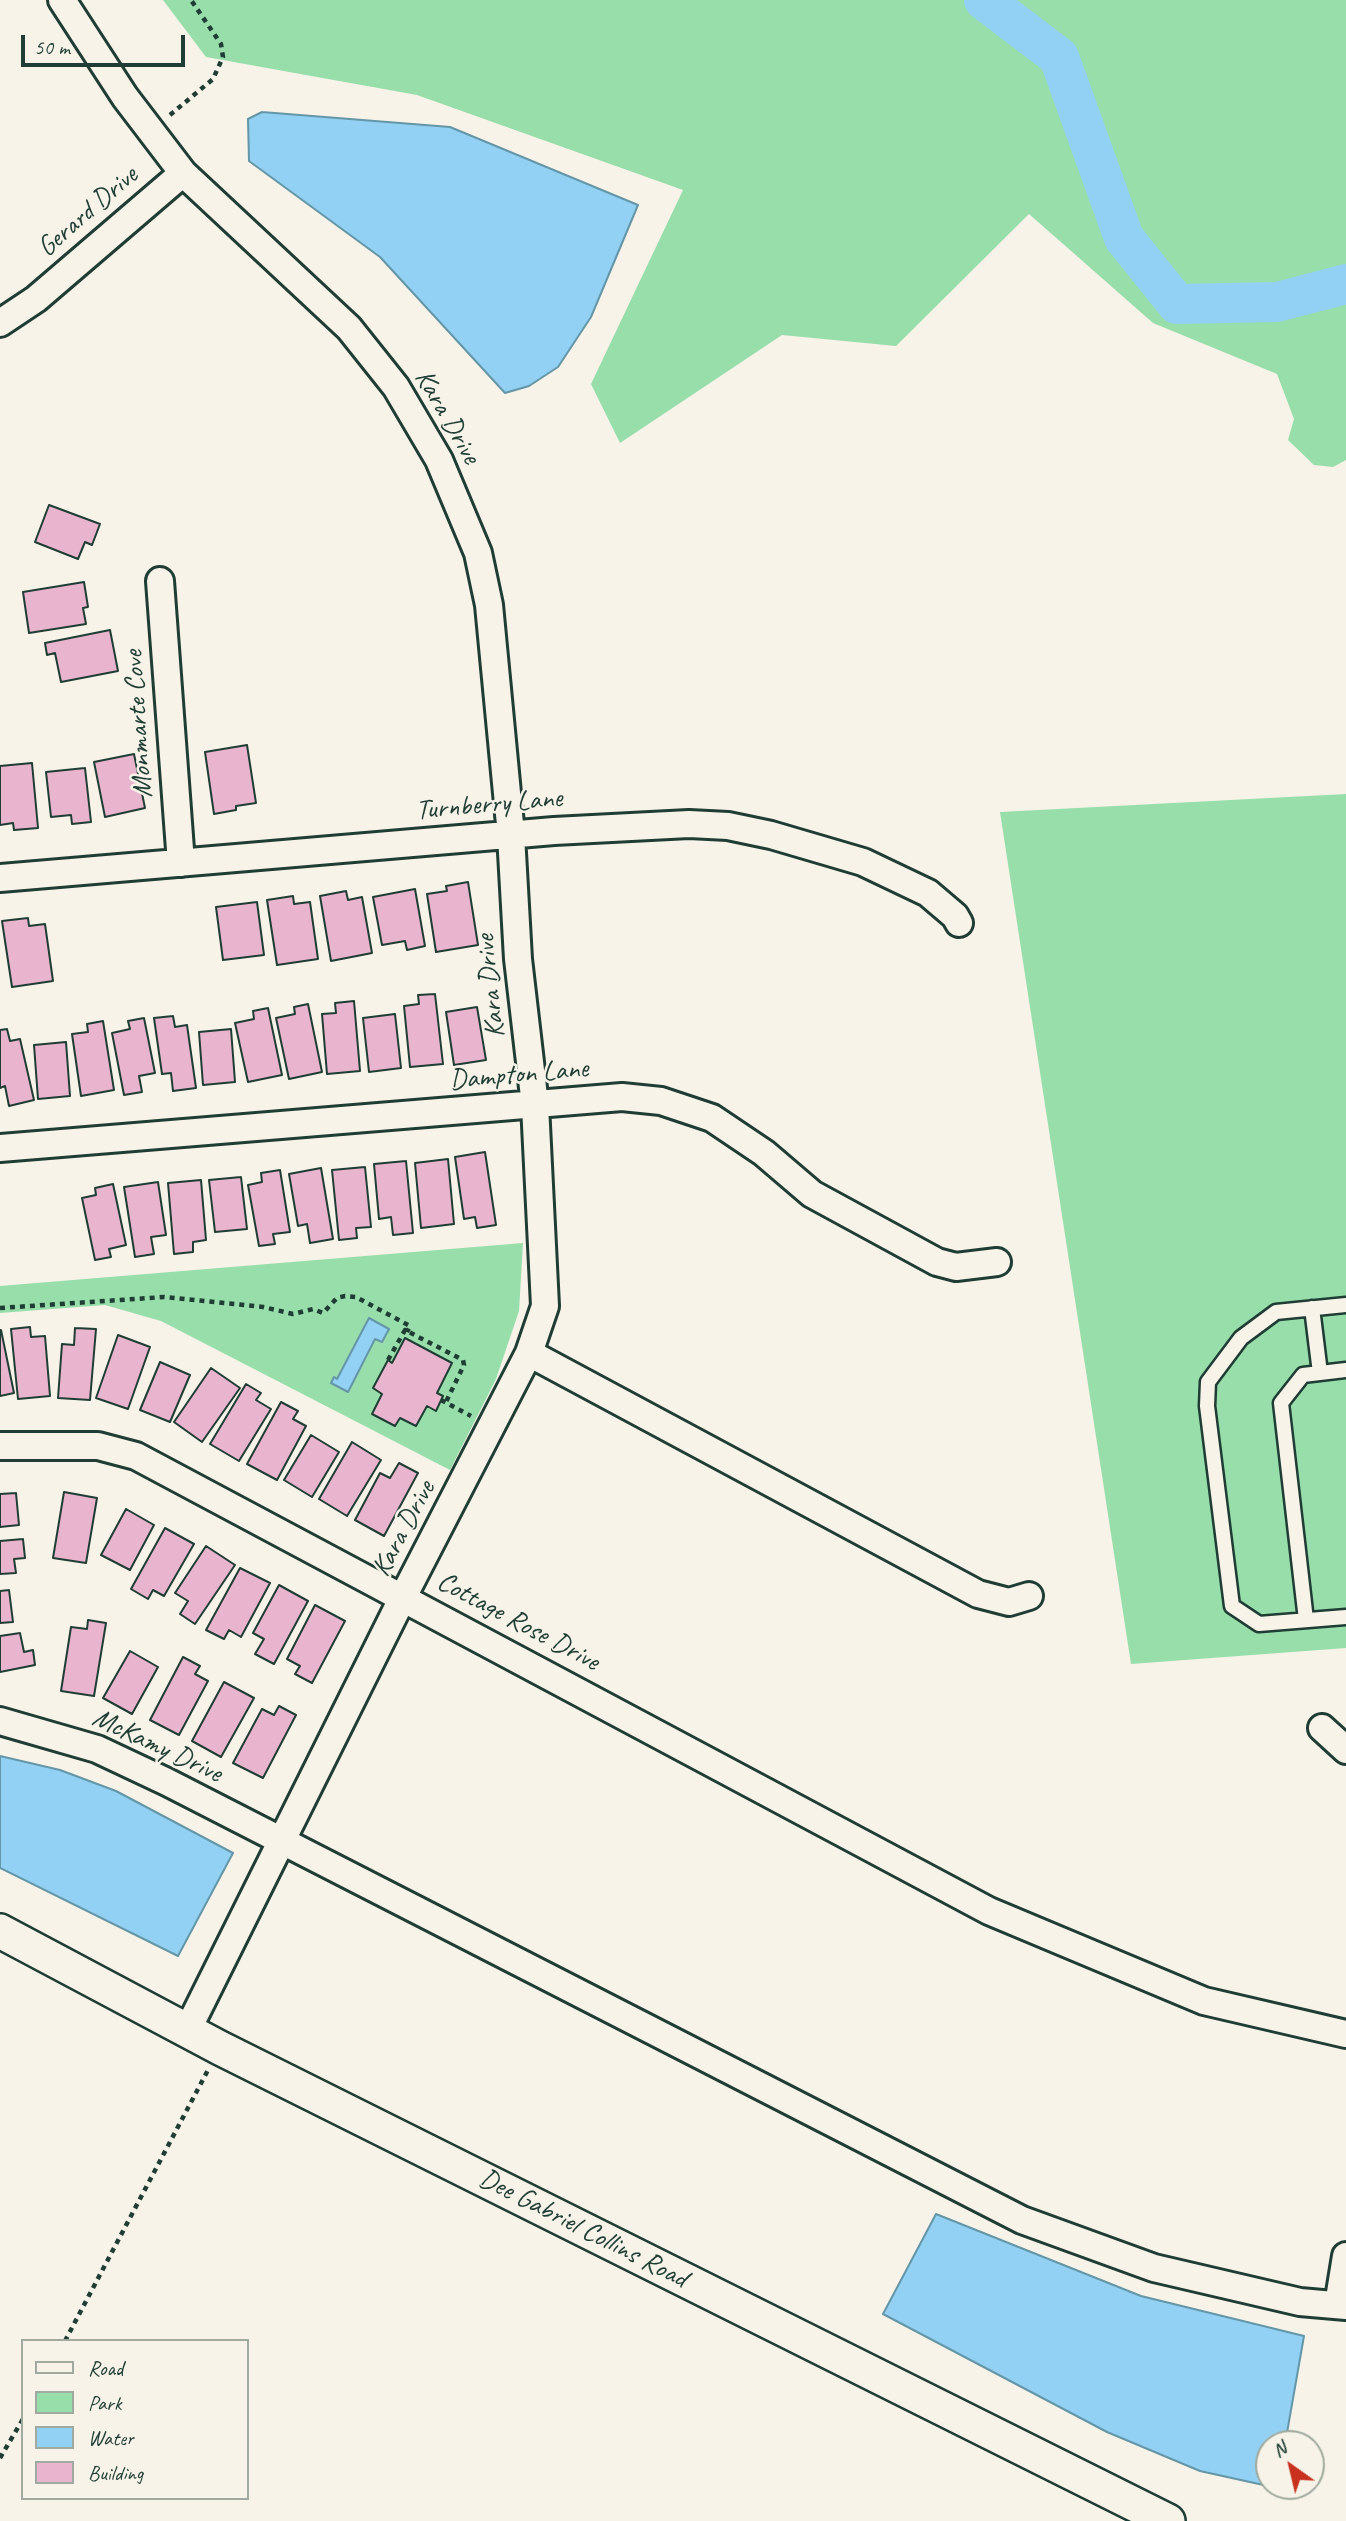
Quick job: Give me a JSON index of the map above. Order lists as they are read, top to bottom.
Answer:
{
  "streets": {
    "street": [
      "Gerard Drive",
      "Kara Drive",
      "Monmarte Cove",
      "Turnberry Lane",
      "Dampton Lane",
      "Cottage Rose Drive",
      "McKamy Drive",
      "Dee Gabriel Collins Road"
    ]
  },
  "crossings": [
    ["Gerard Drive", "Kara Drive"],
    ["Kara Drive", "Turnberry Lane"],
    ["Kara Drive", "Dampton Lane"],
    ["Kara Drive", "Cottage Rose Drive"],
    ["Kara Drive", "McKamy Drive"],
    ["Kara Drive", "Dee Gabriel Collins Road"],
    ["Monmarte Cove", "Turnberry Lane"]
  ],
  "legend": [
    "Road",
    "Park",
    "Water",
    "Building"
  ],
  "scale_bar": "50 m",
  "north": "top left"
}
